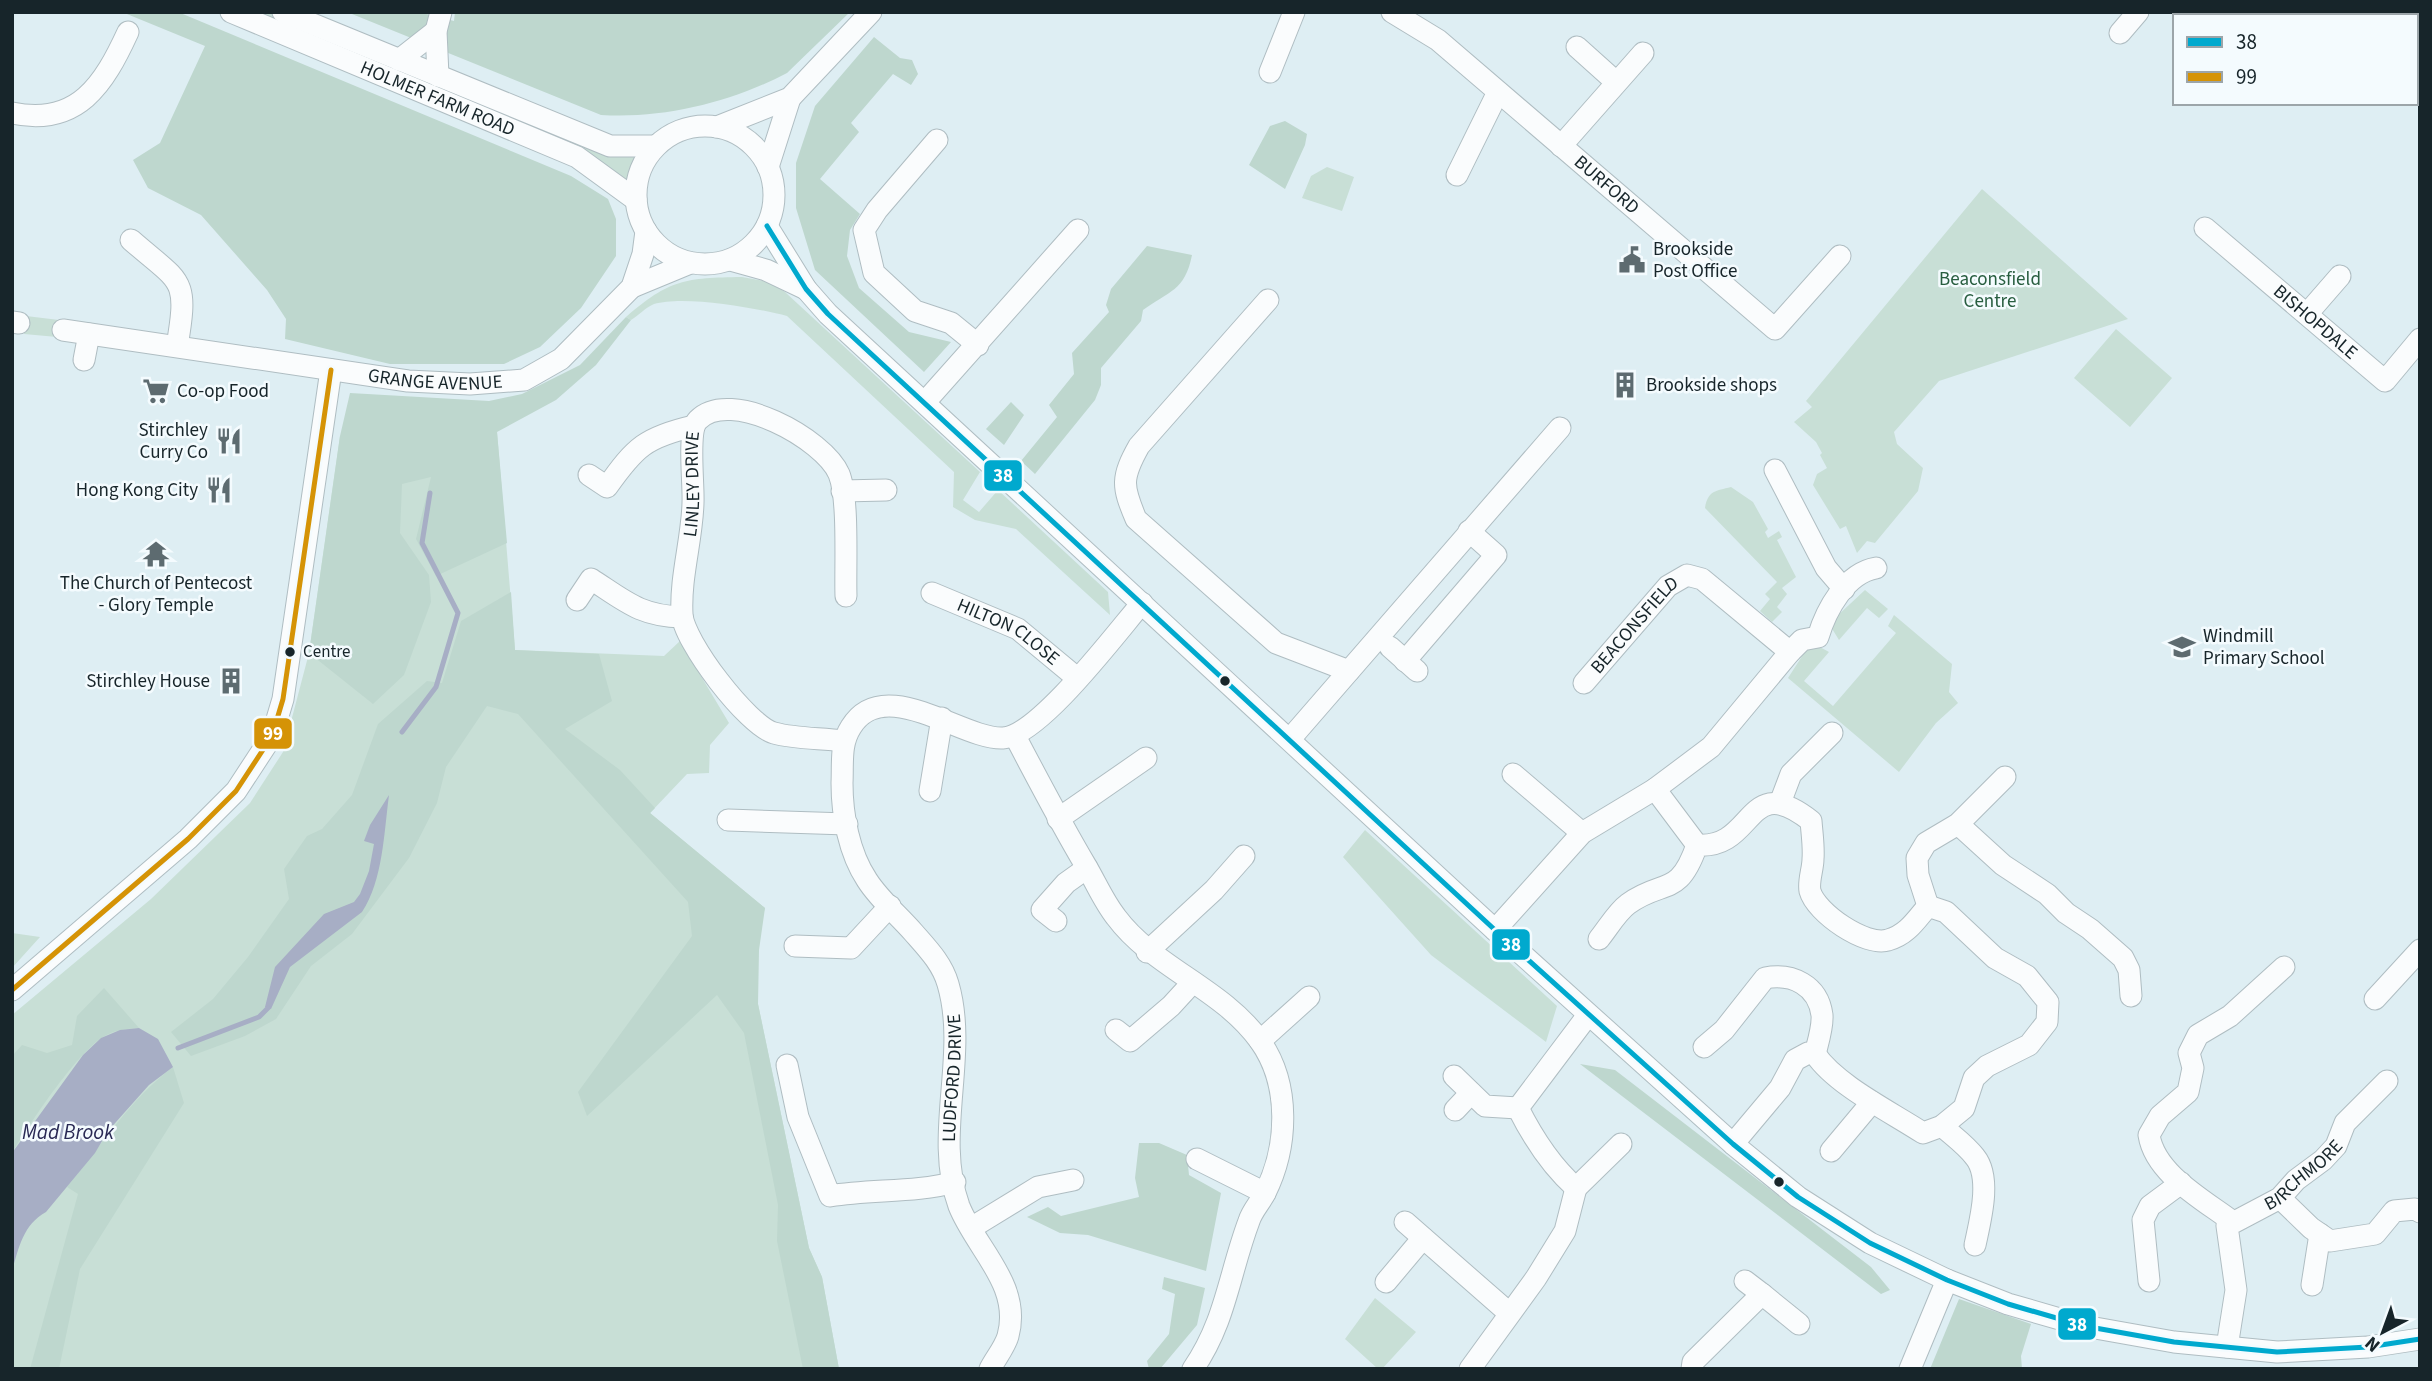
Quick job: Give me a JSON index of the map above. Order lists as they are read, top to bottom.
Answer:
{
  "streets": {
    "street": [
      "HOLMER FARM ROAD",
      "BURFORD",
      "BISHOPDALE",
      "GRANGE AVENUE",
      "LINLEY DRIVE",
      "BEACONSFIELD",
      "HILTON CLOSE",
      "LUDFORD DRIVE",
      "BIRCHMORE"
    ]
  },
  "crossings": [
    ["HOLMER FARM ROAD", "GRANGE AVENUE"],
    ["LINLEY DRIVE", "LUDFORD DRIVE"]
  ],
  "water": ["Mad Brook"],
  "parks": ["Beaconsfield Centre"],
  "places": {
    "public building": ["Brookside Post Office"],
    "building": ["Brookside shops", "Stirchley House"],
    "supermarket": ["Co-op Food"],
    "restaurant": ["Stirchley Curry Co", "Hong Kong City"],
    "temple": ["The Church of Pentecost - Glory Temple"],
    "school or university": ["Windmill Primary School"],
    "other": ["Centre"]
  },
  "lines": ["transit line 38", "transit line 99"],
  "legend": ["38", "99"],
  "north": "bottom left"
}
